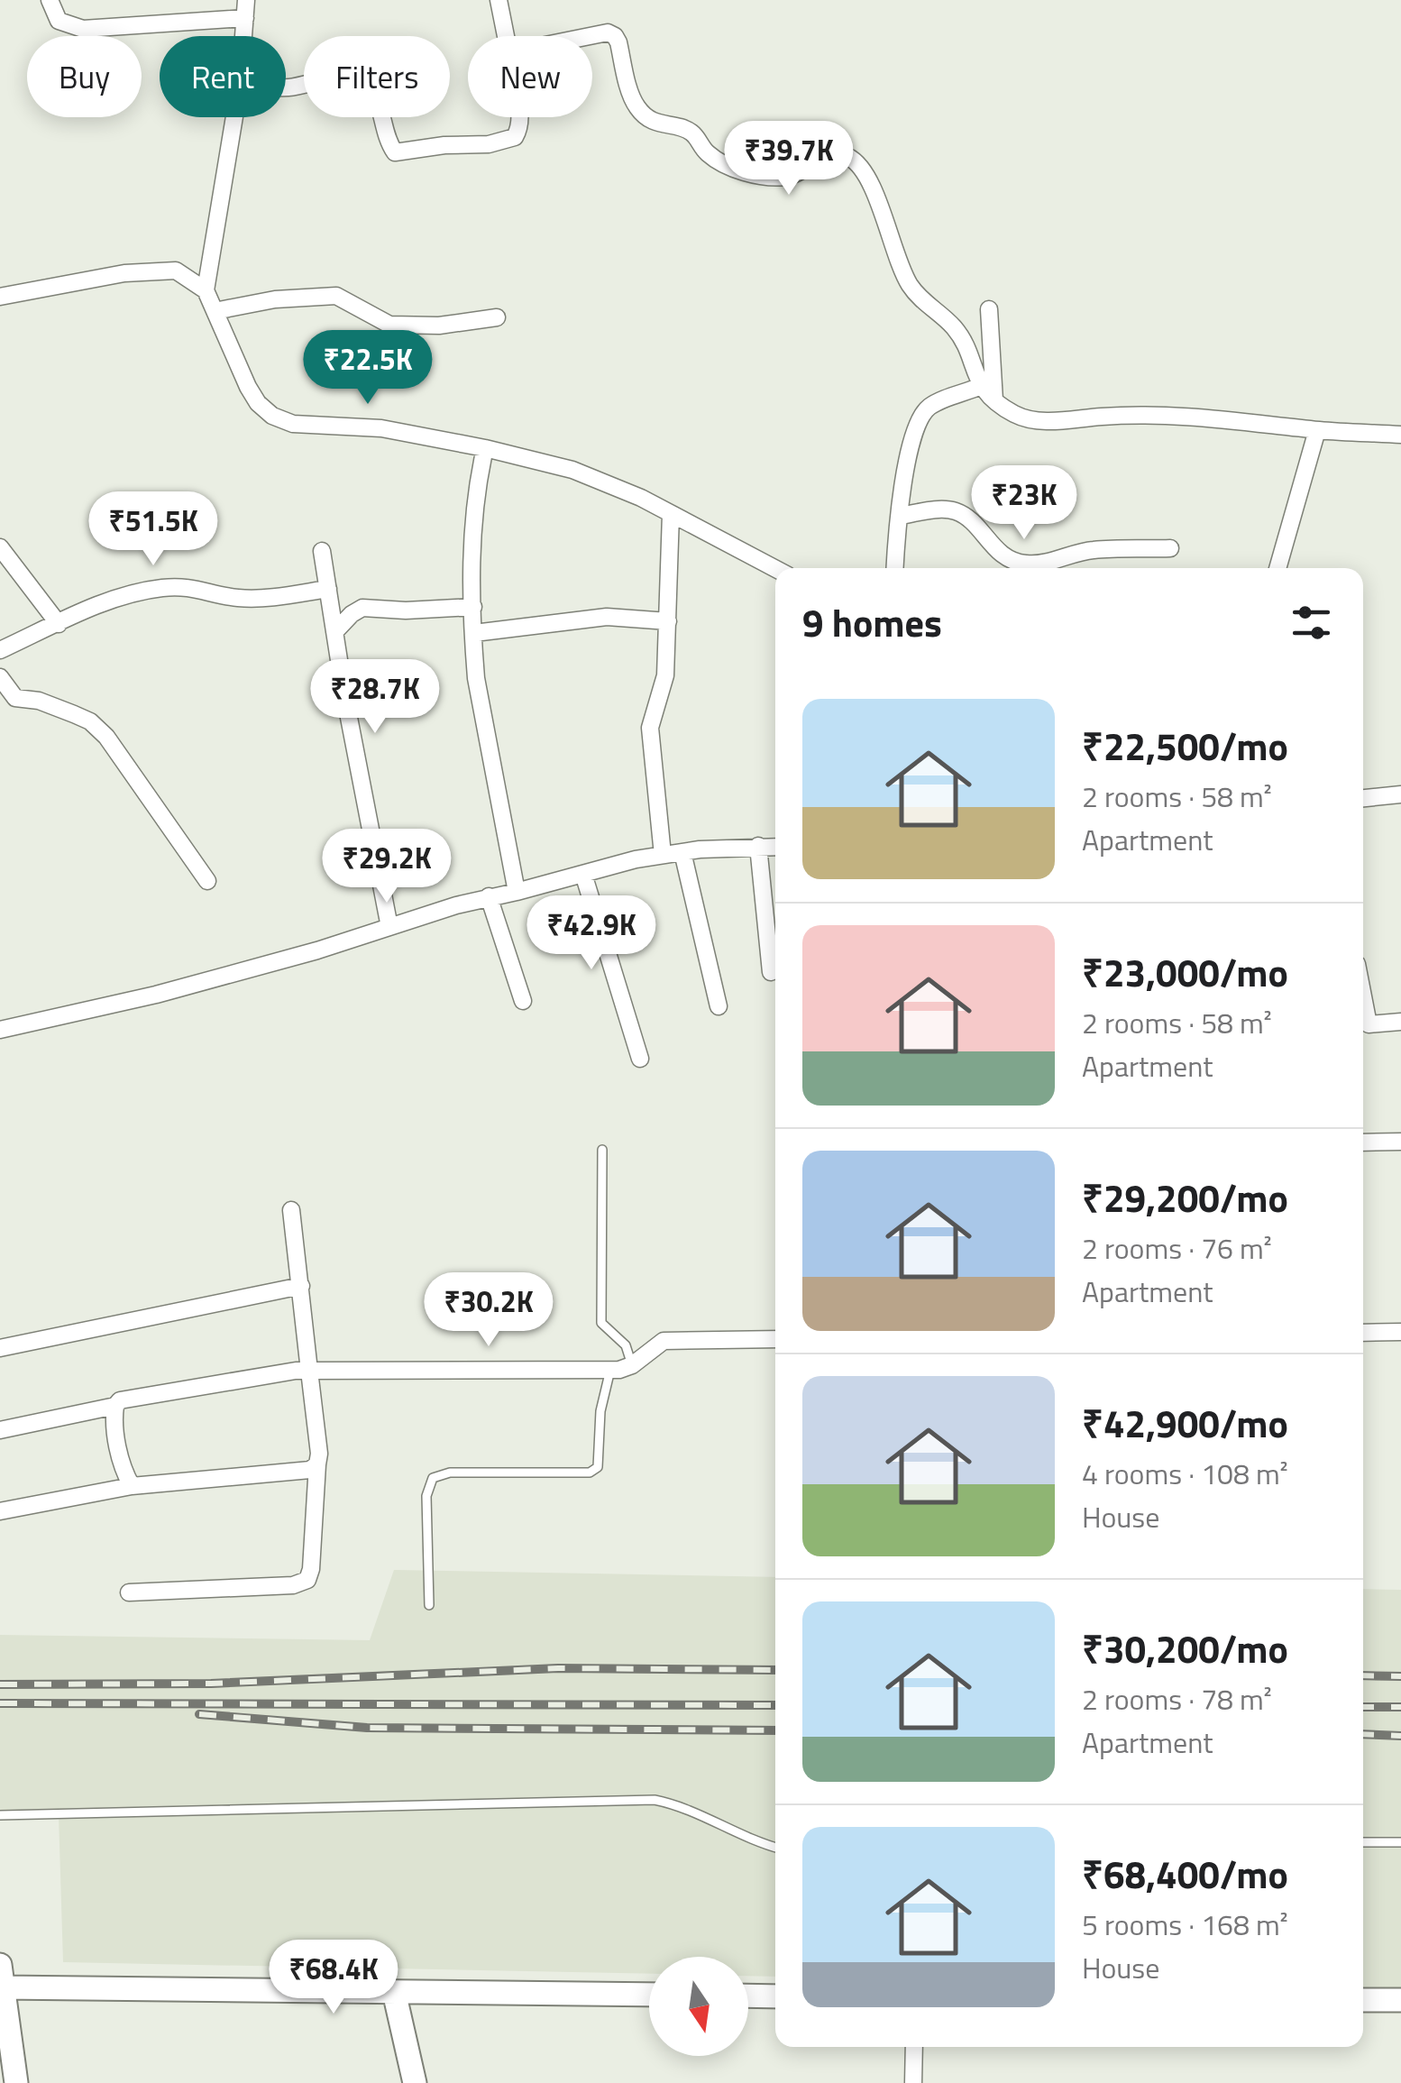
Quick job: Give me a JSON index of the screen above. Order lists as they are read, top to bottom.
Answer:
{
  "north": "bottom",
  "page": {
    "chip": [
      "Buy",
      "Rent",
      "Filters",
      "New"
    ],
    "price": [
      "₹39.7K",
      "₹22.5K",
      "₹23K",
      "₹51.5K",
      "₹28.7K",
      "₹29.2K",
      "₹42.9K",
      "₹30.2K",
      "₹68.4K"
    ],
    "heading": "9 homes",
    "list": [
      {
        "name": "₹22,500/mo",
        "note": "2 rooms · 58 m² · Apartment"
      },
      {
        "name": "₹23,000/mo",
        "note": "2 rooms · 58 m² · Apartment"
      },
      {
        "name": "₹29,200/mo",
        "note": "2 rooms · 76 m² · Apartment"
      },
      {
        "name": "₹42,900/mo",
        "note": "4 rooms · 108 m² · House"
      },
      {
        "name": "₹30,200/mo",
        "note": "2 rooms · 78 m² · Apartment"
      },
      {
        "name": "₹68,400/mo",
        "note": "5 rooms · 168 m² · House"
      }
    ]
  }
}
